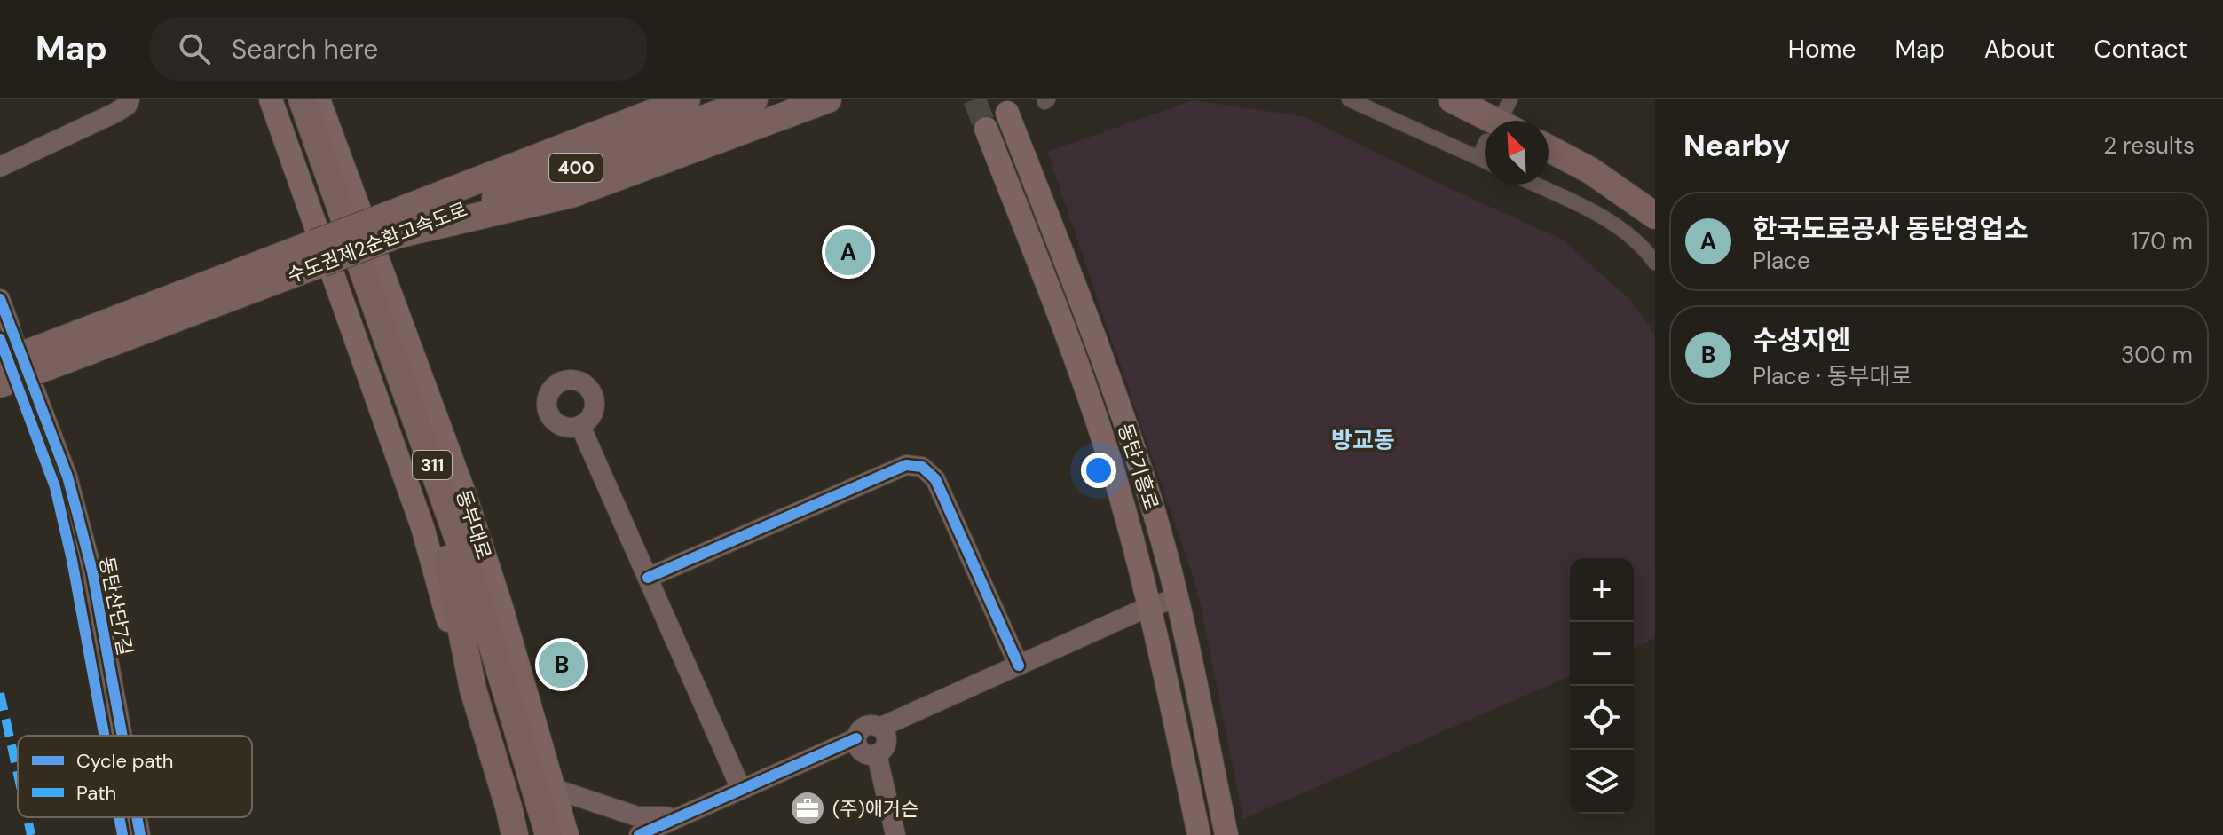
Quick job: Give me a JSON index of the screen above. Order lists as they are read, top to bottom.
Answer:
{
  "streets": {
    "highway": [
      "400",
      "수도권제2순환고속도로",
      "311",
      "동부대로"
    ],
    "main road": ["동탄기흥로"],
    "street": ["동탄산단7길"]
  },
  "districts": ["방교동"],
  "places": {
    "office": ["(주)애거슨"]
  },
  "legend": ["Cycle path", "Path"],
  "north": "top left",
  "page": {
    "header": "Map",
    "search": "Search here",
    "nav": [
      "Home",
      "Map",
      "About",
      "Contact"
    ],
    "heading": ["Nearby", "2 results"],
    "list": [
      {
        "mark": "A",
        "name": "한국도로공사 동탄영업소",
        "note": "Place",
        "value": "170 m"
      },
      {
        "mark": "B",
        "name": "수성지엔",
        "note": "Place · 동부대로",
        "value": "300 m"
      }
    ],
    "pins": ["A", "B"],
    "map_buttons": ["+", "−"]
  }
}
